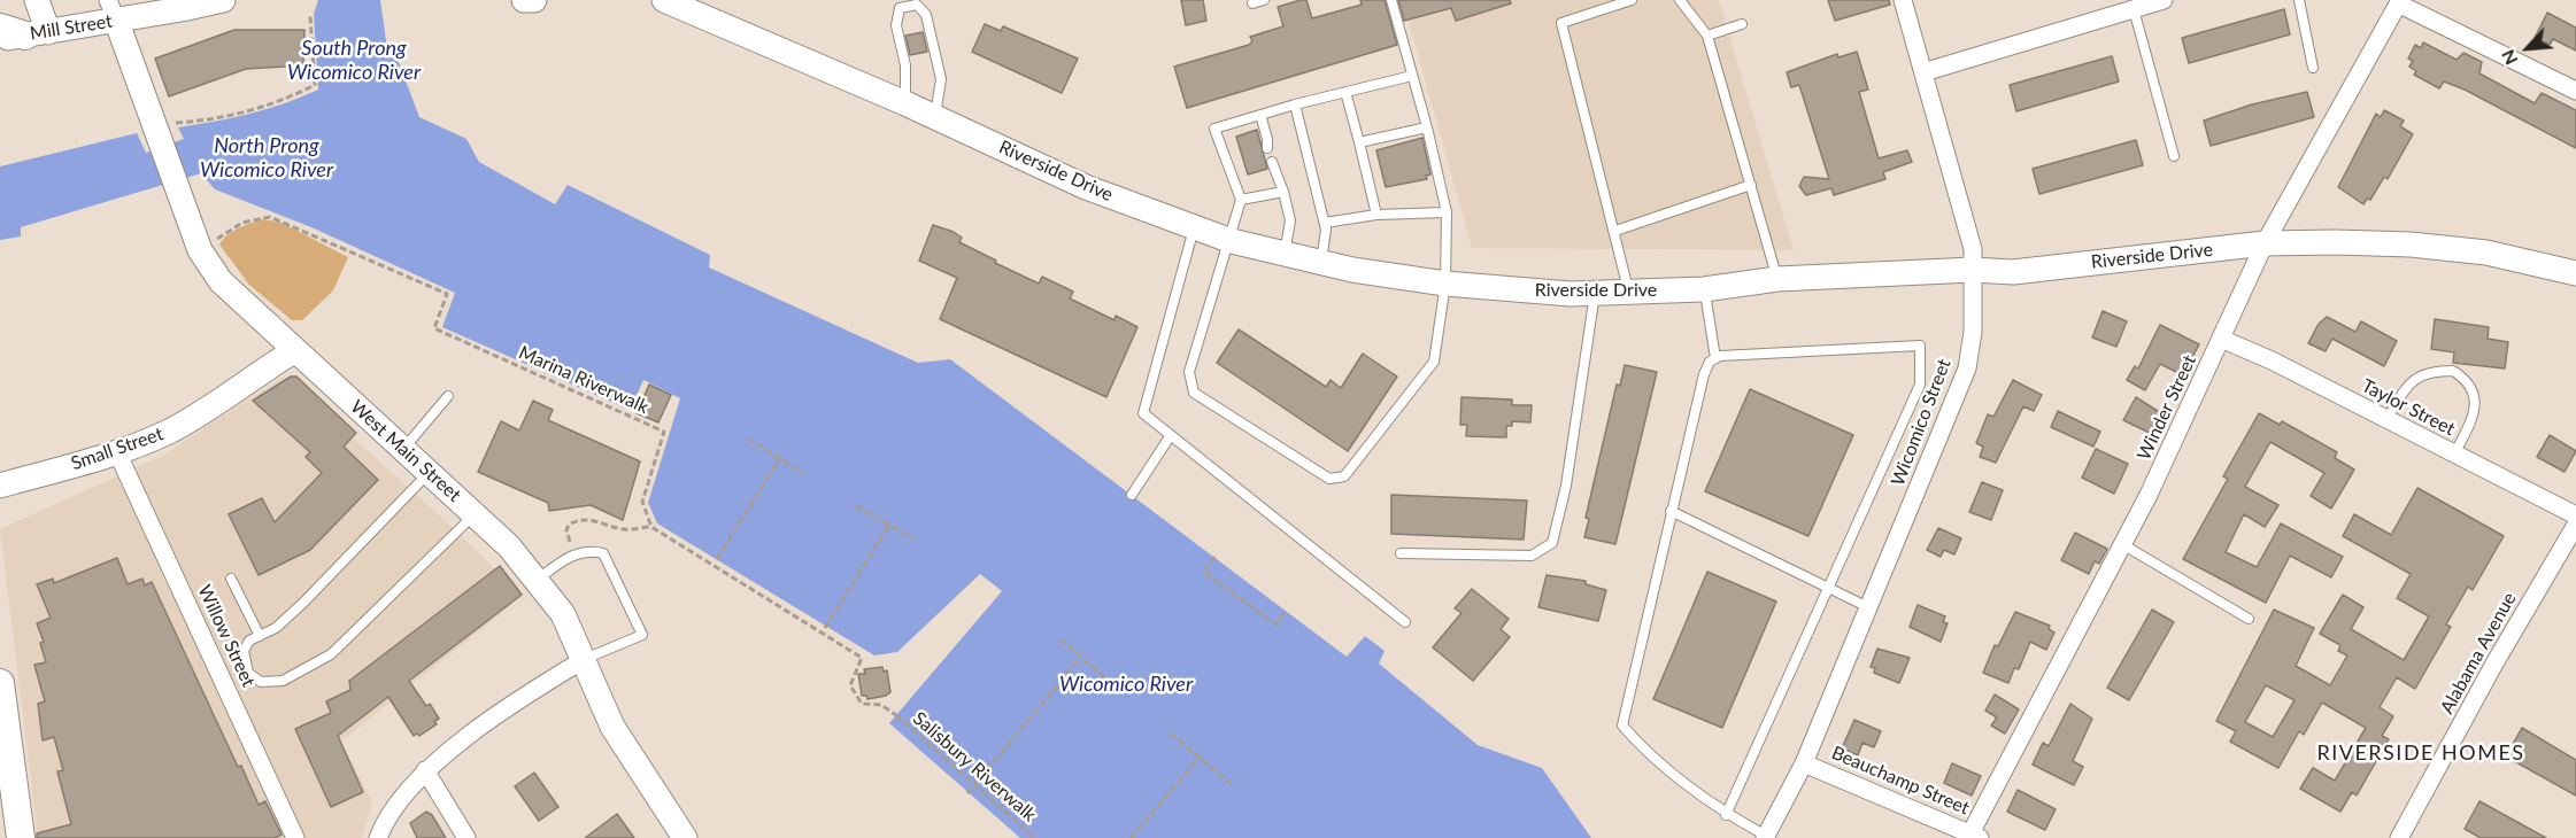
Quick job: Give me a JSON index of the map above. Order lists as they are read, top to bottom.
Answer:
{
  "streets": {
    "street": [
      "Mill Street",
      "Riverside Drive",
      "Winder Street",
      "Taylor Street",
      "Wicomico Street",
      "Small Street",
      "West Main Street",
      "Willow Street",
      "Alabama Avenue",
      "Beauchamp Street"
    ],
    "path": ["Marina Riverwalk", "Salisbury Riverwalk"]
  },
  "crossings": [
    ["Mill Street", "West Main Street"],
    ["Riverside Drive", "Winder Street"],
    ["Riverside Drive", "Wicomico Street"],
    ["Marina Riverwalk", "Salisbury Riverwalk"],
    ["Winder Street", "Taylor Street"],
    ["Winder Street", "Beauchamp Street"],
    ["Wicomico Street", "Beauchamp Street"],
    ["Small Street", "West Main Street"],
    ["Small Street", "Willow Street"]
  ],
  "districts": ["RIVERSIDE HOMES"],
  "water": ["South Prong Wicomico River", "North Prong Wicomico River", "Wicomico River"],
  "north": "bottom left"
}
